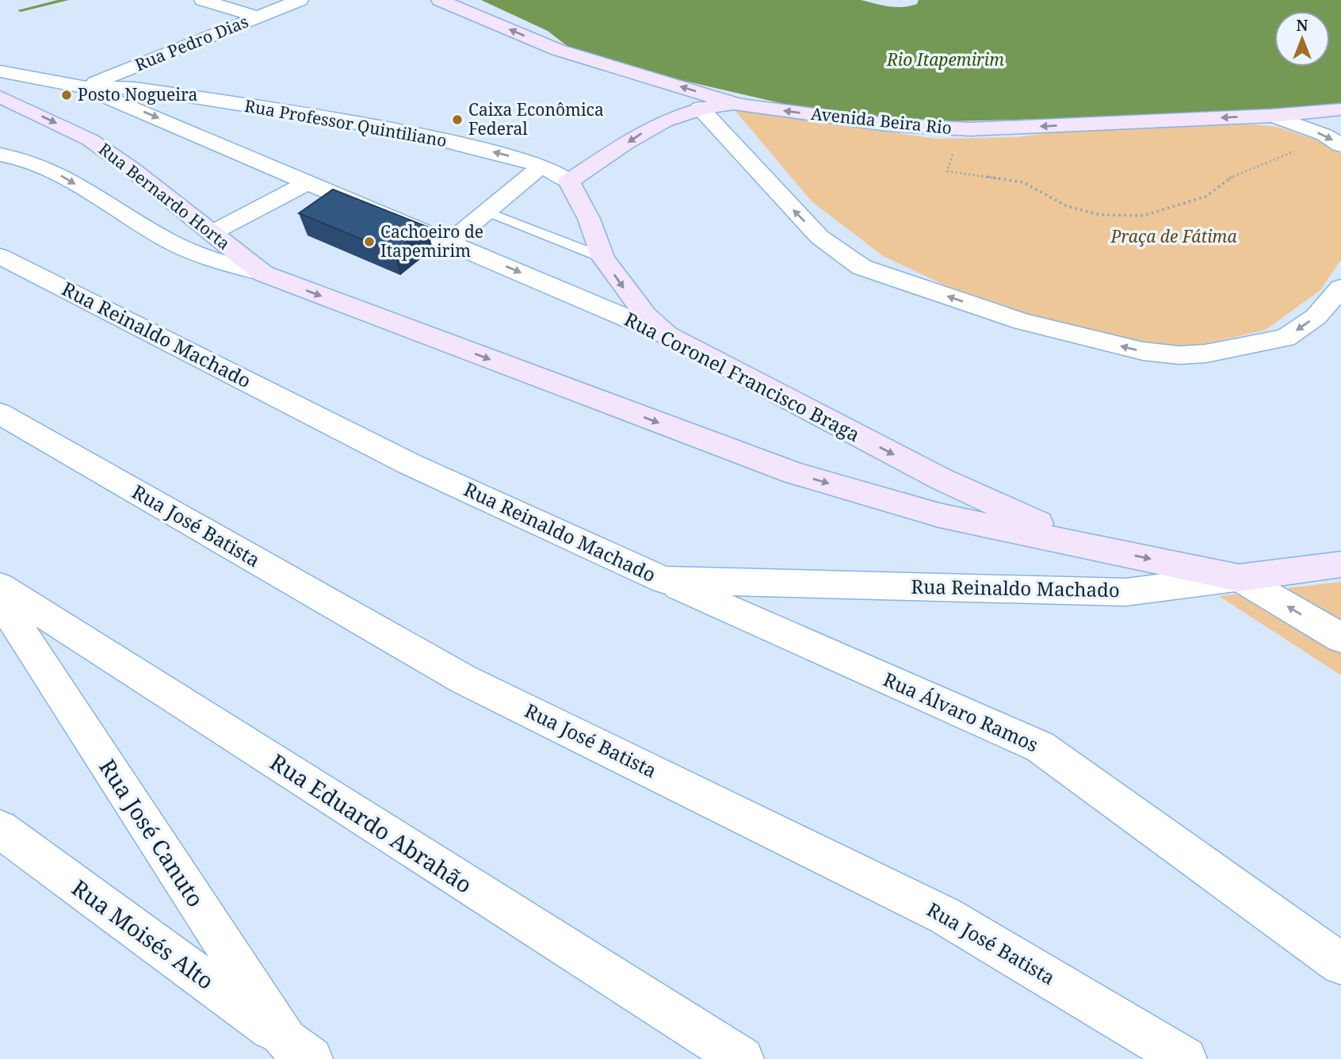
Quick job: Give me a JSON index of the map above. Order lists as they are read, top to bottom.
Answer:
{
  "streets": {
    "main road": ["Avenida Beira Rio", "Rua Bernardo Horta", "Rua Coronel Francisco Braga"],
    "street": [
      "Rua Pedro Dias",
      "Rua Professor Quintiliano",
      "Rua Reinaldo Machado",
      "Rua José Batista",
      "Rua Álvaro Ramos",
      "Rua Eduardo Abrahão",
      "Rua José Canuto",
      "Rua Moisés Alto"
    ]
  },
  "crossings": [
    ["Rua Pedro Dias", "Rua Professor Quintiliano"],
    ["Rua Pedro Dias", "Rua Coronel Francisco Braga"],
    ["Rua Professor Quintiliano", "Rua Coronel Francisco Braga"],
    ["Rua Bernardo Horta", "Rua Coronel Francisco Braga"],
    ["Rua Reinaldo Machado", "Rua Álvaro Ramos"],
    ["Rua José Canuto", "Rua Moisés Alto"]
  ],
  "one_way": ["Avenida Beira Rio", "Rua Bernardo Horta"],
  "water": ["Rio Itapemirim"],
  "parks": ["Praça de Fátima"],
  "places": ["Posto Nogueira", "Caixa Econômica Federal", "Cachoeiro de Itapemirim"],
  "north": "top"
}
